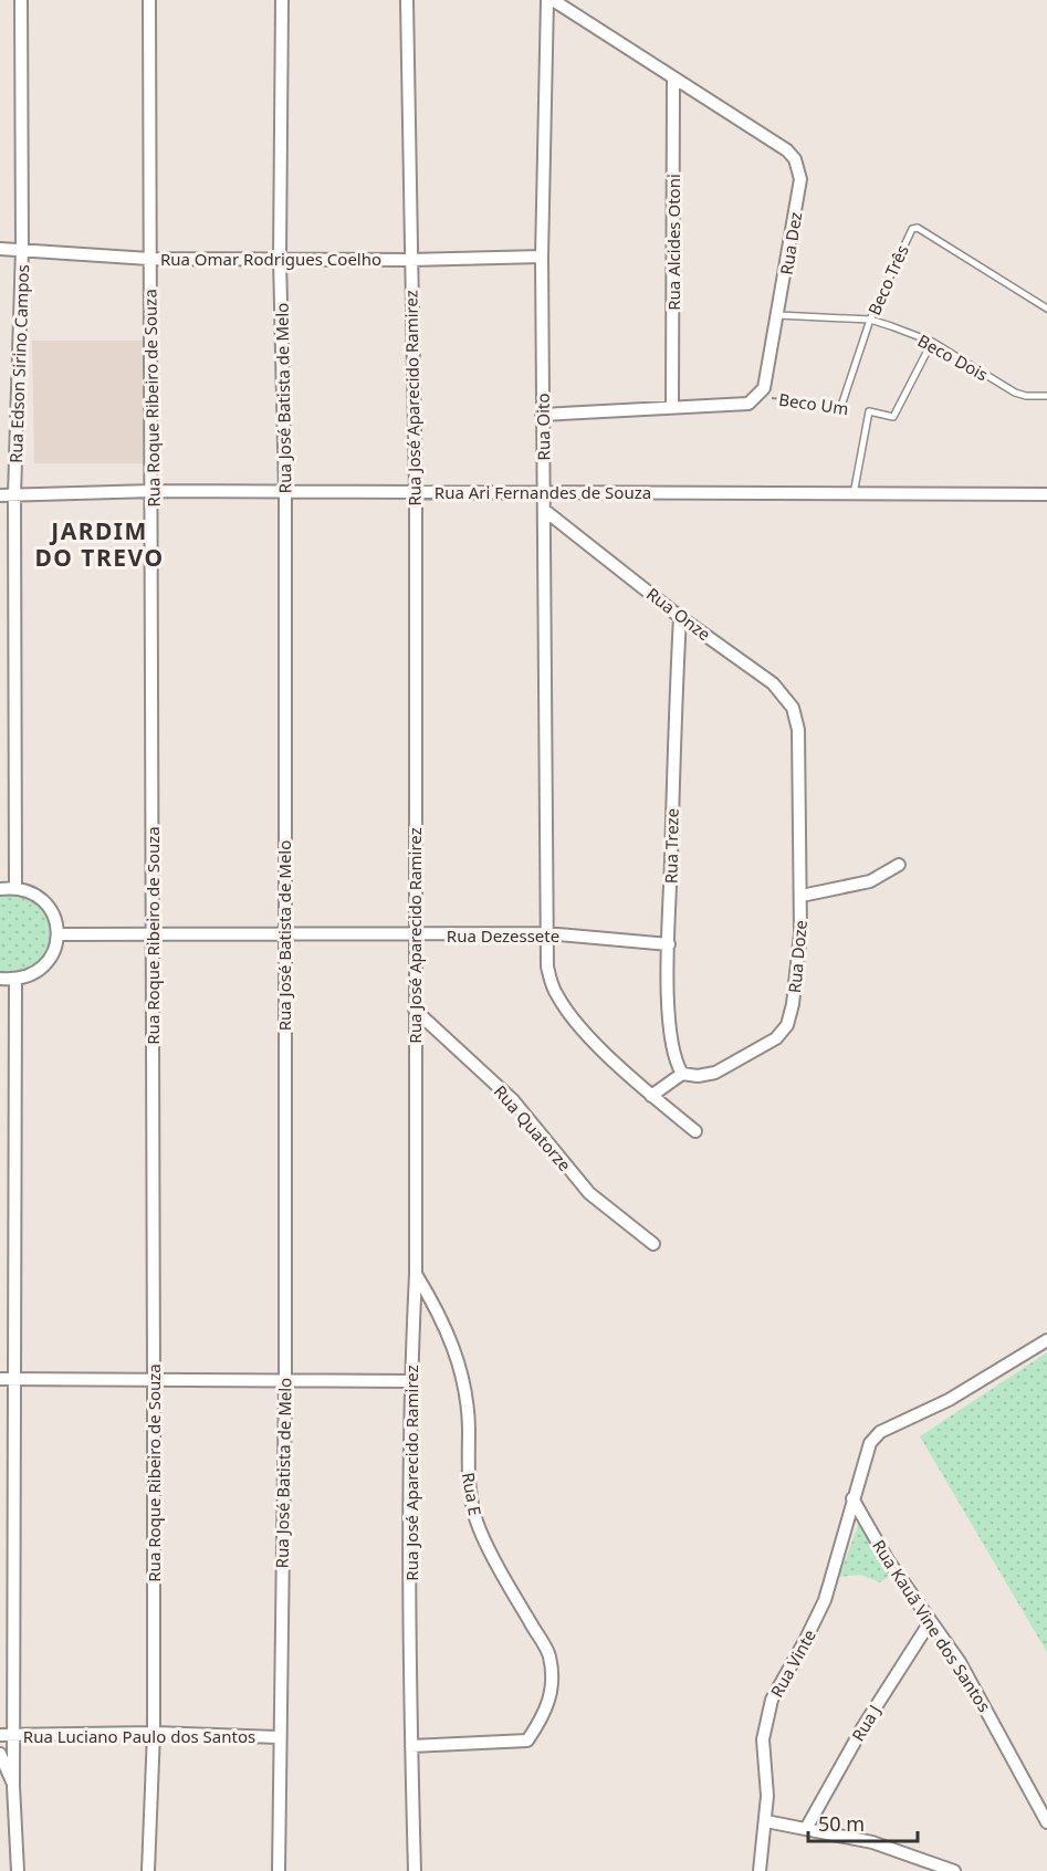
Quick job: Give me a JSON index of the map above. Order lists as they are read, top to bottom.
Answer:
{
  "streets": {
    "street": [
      "Rua Alcides Otoni",
      "Rua Dez",
      "Rua Omar Rodrigues Coelho",
      "Rua Edson Sirino Campos",
      "Rua Roque Ribeiro de Souza",
      "Rua José Batista de Melo",
      "Rua José Aparecido Ramirez",
      "Rua Oito",
      "Rua Ari Fernandes de Souza",
      "Rua Onze",
      "Rua Treze",
      "Rua Dezessete",
      "Rua Doze",
      "Rua Quatorze",
      "Rua E",
      "Rua Kauã Vine dos Santos",
      "Rua Vinte",
      "Rua J",
      "Rua Luciano Paulo dos Santos"
    ],
    "lane": ["Beco Três", "Beco Dois", "Beco Um"]
  },
  "crossings": [
    ["Rua Alcides Otoni", "Rua Dez"],
    ["Rua Dez", "Beco Dois"],
    ["Rua Dez", "Beco Um"],
    ["Rua Omar Rodrigues Coelho", "Rua Edson Sirino Campos"],
    ["Rua Omar Rodrigues Coelho", "Rua Roque Ribeiro de Souza"],
    ["Rua Omar Rodrigues Coelho", "Rua José Batista de Melo"],
    ["Rua Omar Rodrigues Coelho", "Rua José Aparecido Ramirez"],
    ["Rua Omar Rodrigues Coelho", "Rua Oito"],
    ["Beco Três", "Beco Dois"],
    ["Beco Três", "Beco Um"],
    ["Beco Dois", "Beco Um"],
    ["Rua Edson Sirino Campos", "Rua Ari Fernandes de Souza"],
    ["Rua Roque Ribeiro de Souza", "Rua Ari Fernandes de Souza"],
    ["Rua Roque Ribeiro de Souza", "Rua Dezessete"],
    ["Rua Roque Ribeiro de Souza", "Rua Luciano Paulo dos Santos"],
    ["Rua José Batista de Melo", "Rua Ari Fernandes de Souza"],
    ["Rua José Batista de Melo", "Rua Dezessete"],
    ["Rua José Batista de Melo", "Rua Luciano Paulo dos Santos"],
    ["Rua José Aparecido Ramirez", "Rua Ari Fernandes de Souza"],
    ["Rua José Aparecido Ramirez", "Rua Dezessete"],
    ["Rua José Aparecido Ramirez", "Rua Quatorze"],
    ["Rua José Aparecido Ramirez", "Rua E"],
    ["Beco Um", "Rua Ari Fernandes de Souza"],
    ["Rua Oito", "Rua Ari Fernandes de Souza"],
    ["Rua Oito", "Rua Onze"],
    ["Rua Oito", "Rua Dezessete"],
    ["Rua Onze", "Rua Treze"],
    ["Rua Onze", "Rua Doze"],
    ["Rua Treze", "Rua Dezessete"],
    ["Rua Treze", "Rua Doze"],
    ["Rua Kauã Vine dos Santos", "Rua Vinte"],
    ["Rua Kauã Vine dos Santos", "Rua J"]
  ],
  "districts": ["JARDIM DO TREVO"],
  "scale_bar": "50 m"
}
